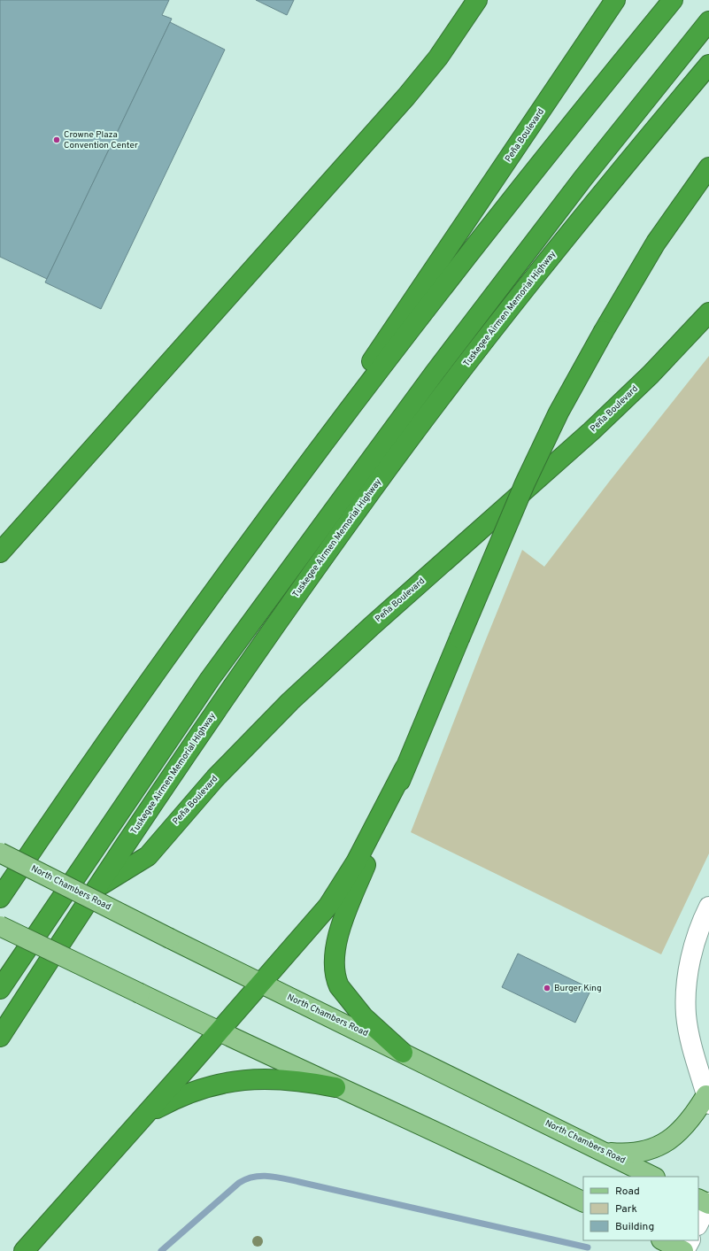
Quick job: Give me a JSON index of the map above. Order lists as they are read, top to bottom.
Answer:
{
  "streets": {
    "highway": ["Peña Boulevard", "Tuskegee Airmen Memorial Highway"],
    "main road": ["North Chambers Road"]
  },
  "crossings": [
    ["Peña Boulevard", "Tuskegee Airmen Memorial Highway"]
  ],
  "places": ["Crowne Plaza Convention Center", "Burger King"],
  "legend": ["Road", "Park", "Building"]
}
